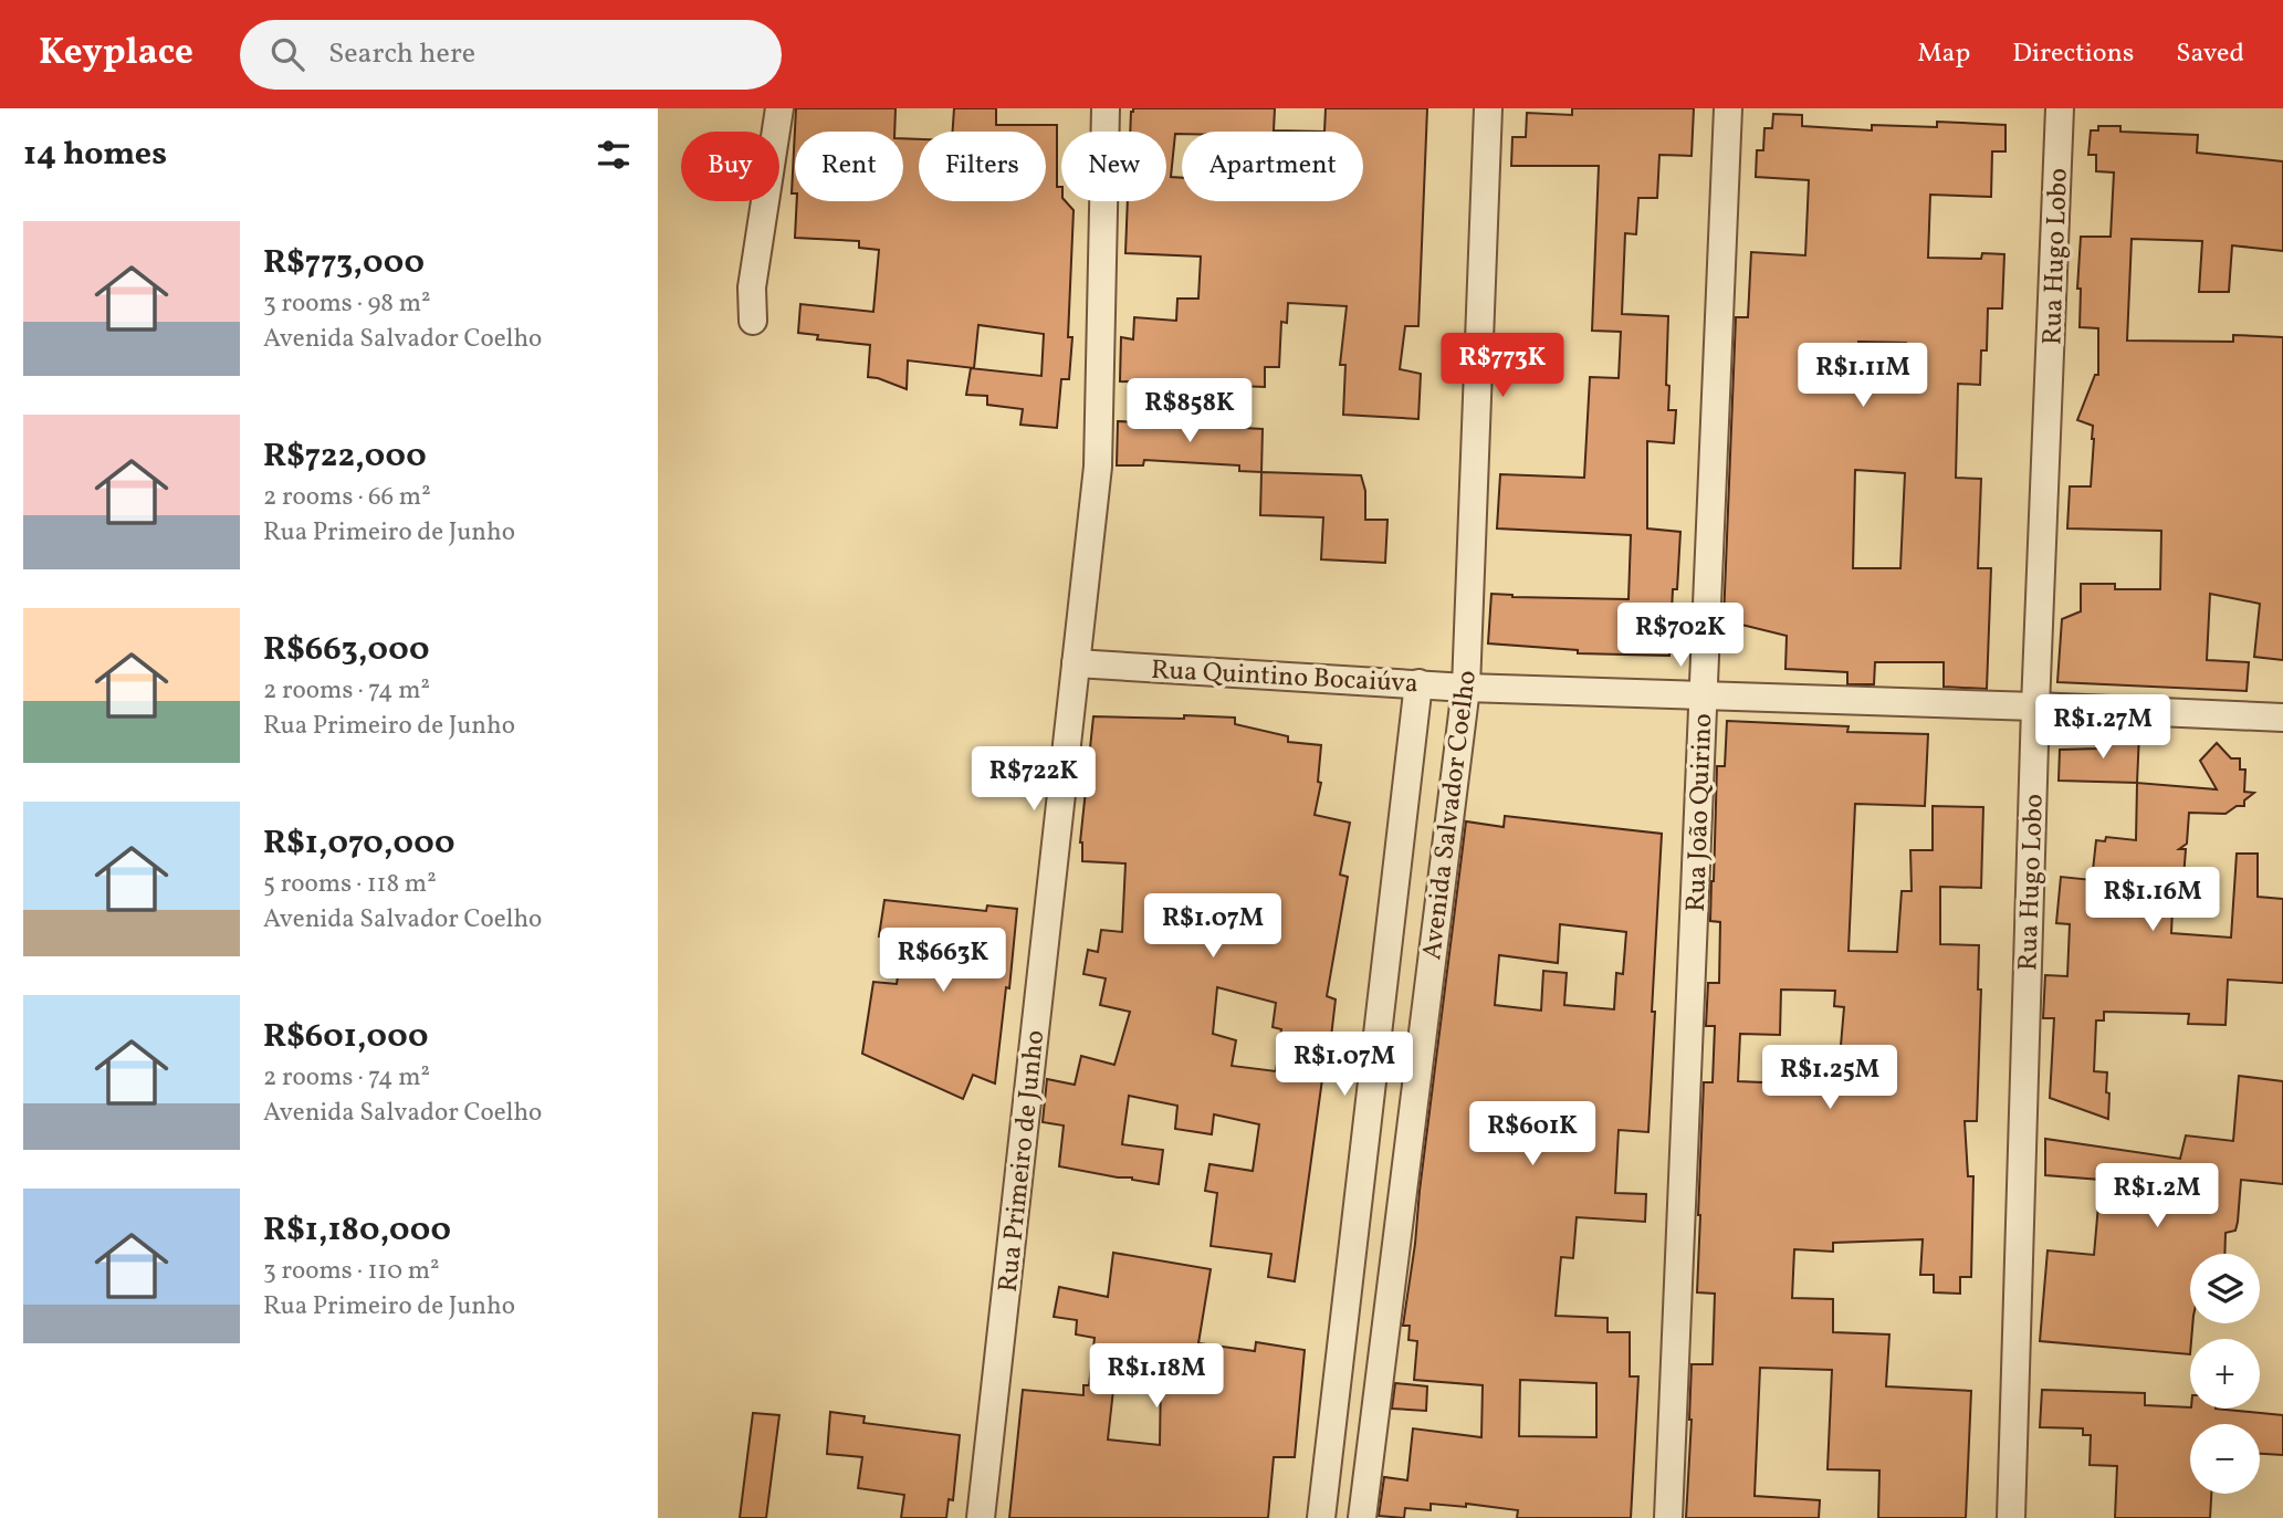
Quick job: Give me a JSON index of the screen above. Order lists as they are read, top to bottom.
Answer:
{
  "streets": {
    "street": [
      "Rua Hugo Lobo",
      "Rua Quintino Bocaiúva",
      "Rua João Quirino",
      "Avenida Salvador Coelho",
      "Rua Primeiro de Junho"
    ]
  },
  "crossings": [
    ["Rua Hugo Lobo", "Rua Quintino Bocaiúva"],
    ["Rua Quintino Bocaiúva", "Rua João Quirino"],
    ["Rua Quintino Bocaiúva", "Avenida Salvador Coelho"],
    ["Rua Quintino Bocaiúva", "Rua Primeiro de Junho"]
  ],
  "page": {
    "header": "Keyplace",
    "search": "Search here",
    "nav": ["Map", "Directions", "Saved"],
    "heading": "14 homes",
    "chip": [
      "Buy",
      "Rent",
      "Filters",
      "New",
      "Apartment"
    ],
    "list": [
      {
        "name": "R$773,000",
        "note": "3 rooms · 98 m² · Avenida Salvador Coelho"
      },
      {
        "name": "R$722,000",
        "note": "2 rooms · 66 m² · Rua Primeiro de Junho"
      },
      {
        "name": "R$663,000",
        "note": "2 rooms · 74 m² · Rua Primeiro de Junho"
      },
      {
        "name": "R$1,070,000",
        "note": "5 rooms · 118 m² · Avenida Salvador Coelho"
      },
      {
        "name": "R$601,000",
        "note": "2 rooms · 74 m² · Avenida Salvador Coelho"
      },
      {
        "name": "R$1,180,000",
        "note": "3 rooms · 110 m² · Rua Primeiro de Junho"
      }
    ],
    "price": [
      "R$773K",
      "R$1.11M",
      "R$858K",
      "R$702K",
      "R$1.27M",
      "R$722K",
      "R$1.16M",
      "R$1.07M",
      "R$663K",
      "R$1.07M",
      "R$1.25M",
      "R$601K",
      "R$1.2M",
      "R$1.18M"
    ],
    "map_buttons": ["+", "−"]
  }
}
